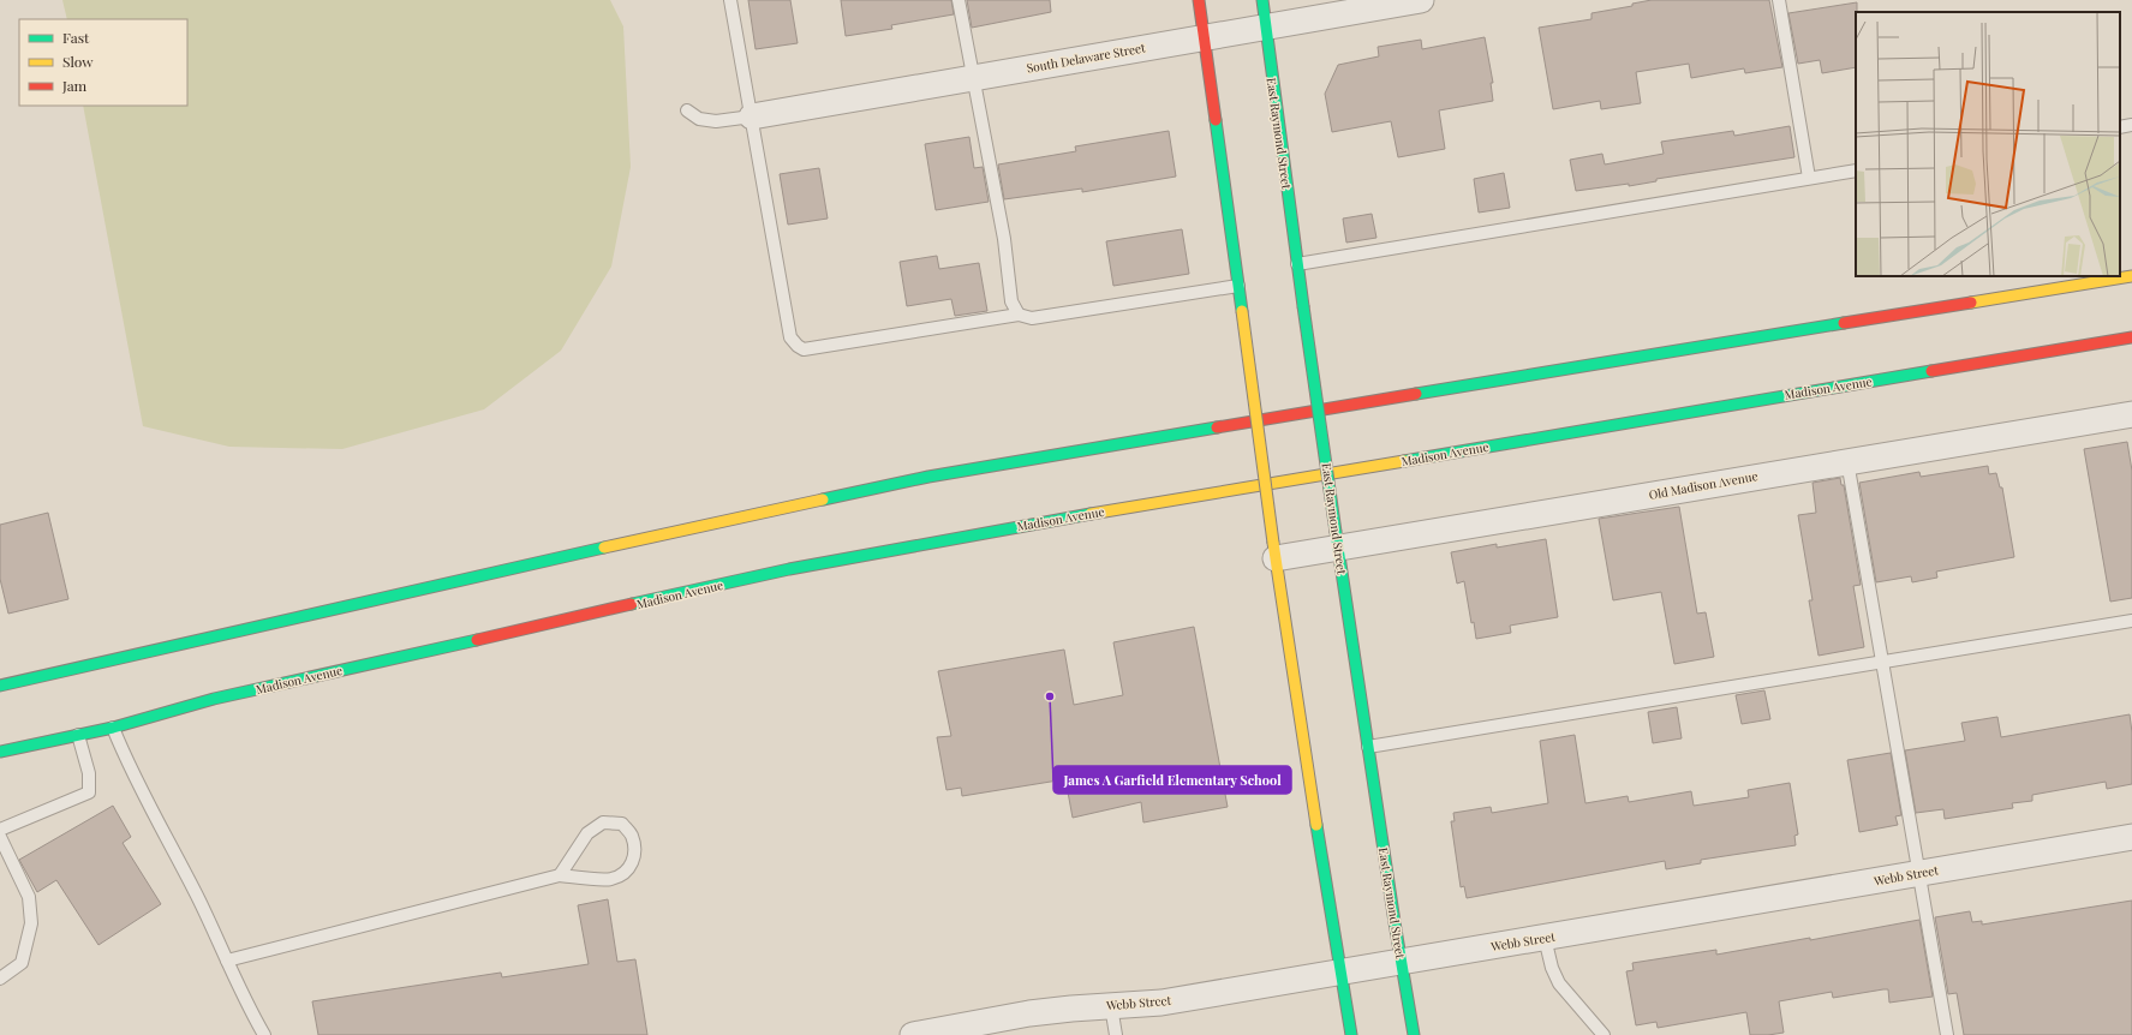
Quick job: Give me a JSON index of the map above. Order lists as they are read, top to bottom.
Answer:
{
  "streets": {
    "main road": ["East Raymond Street", "Madison Avenue"],
    "street": ["South Delaware Street", "Old Madison Avenue", "Webb Street"]
  },
  "crossings": [
    ["South Delaware Street", "East Raymond Street"],
    ["East Raymond Street", "Old Madison Avenue"],
    ["East Raymond Street", "Webb Street"]
  ],
  "places": ["James A Garfield Elementary School"],
  "legend": ["Fast", "Slow", "Jam"]
}
